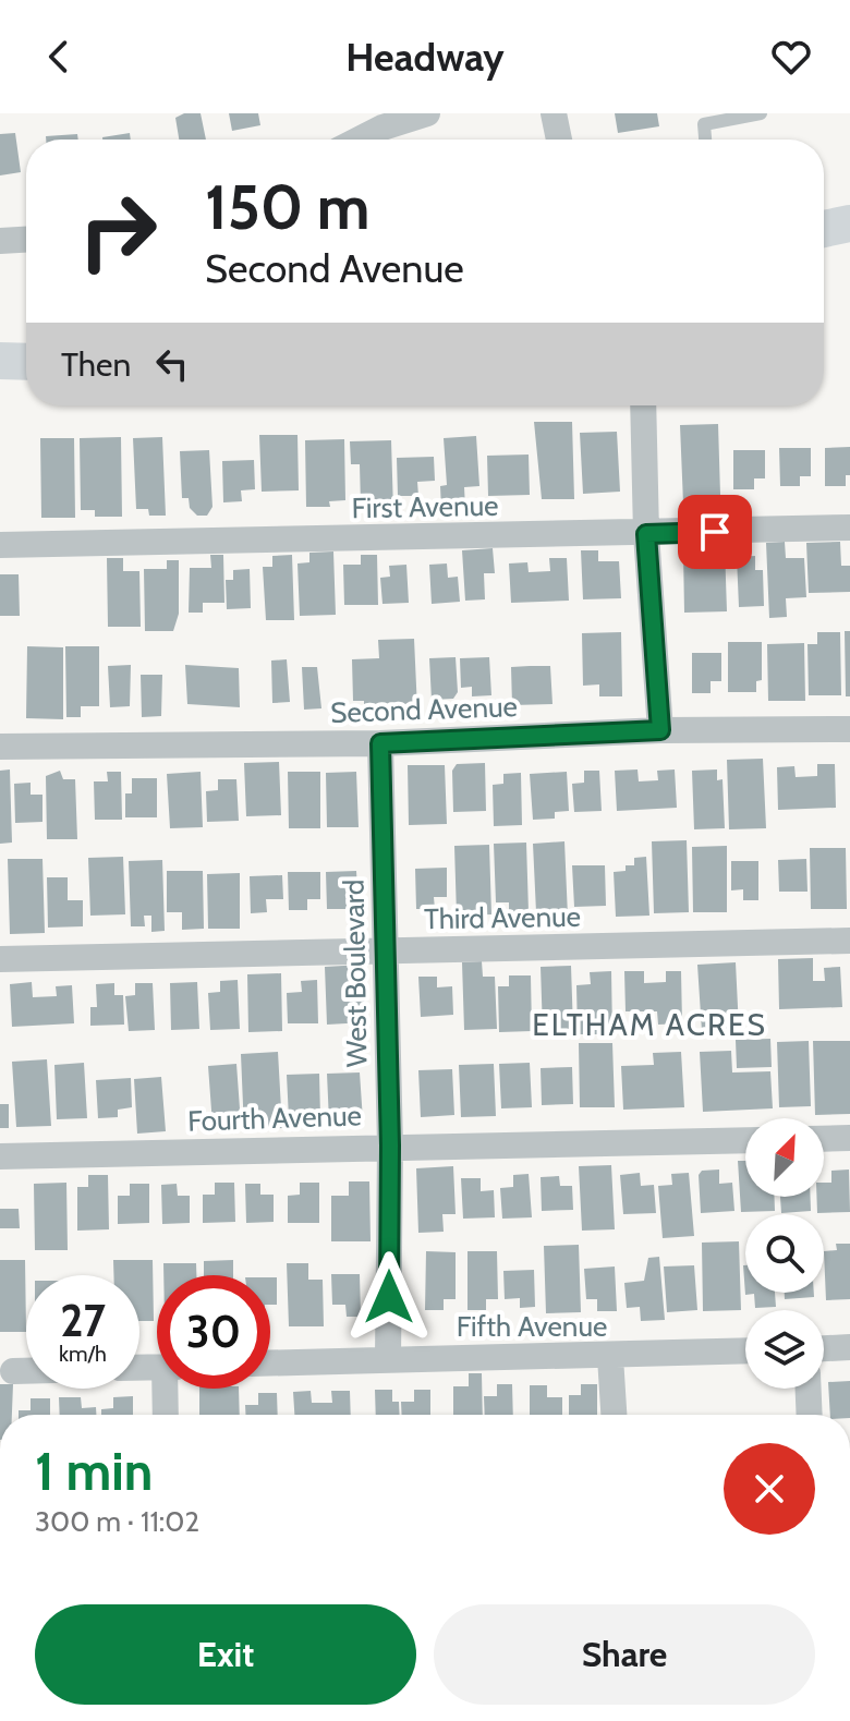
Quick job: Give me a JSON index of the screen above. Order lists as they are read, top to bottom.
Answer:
{
  "streets": {
    "street": [
      "First Avenue",
      "Second Avenue",
      "Third Avenue",
      "West Boulevard",
      "Fourth Avenue",
      "Fifth Avenue"
    ]
  },
  "crossings": [
    ["Second Avenue", "West Boulevard"],
    ["Third Avenue", "West Boulevard"],
    ["West Boulevard", "Fourth Avenue"],
    ["West Boulevard", "Fifth Avenue"]
  ],
  "districts": ["ELTHAM ACRES"],
  "north": "top right",
  "page": {
    "header": "Headway",
    "turn": ["150 m", "Second Avenue"],
    "then": "Then",
    "speed": "27 km/h",
    "limit": "30",
    "heading": ["1 min", "300 m · 11:02"],
    "buttons": ["Exit", "Share"]
  }
}
